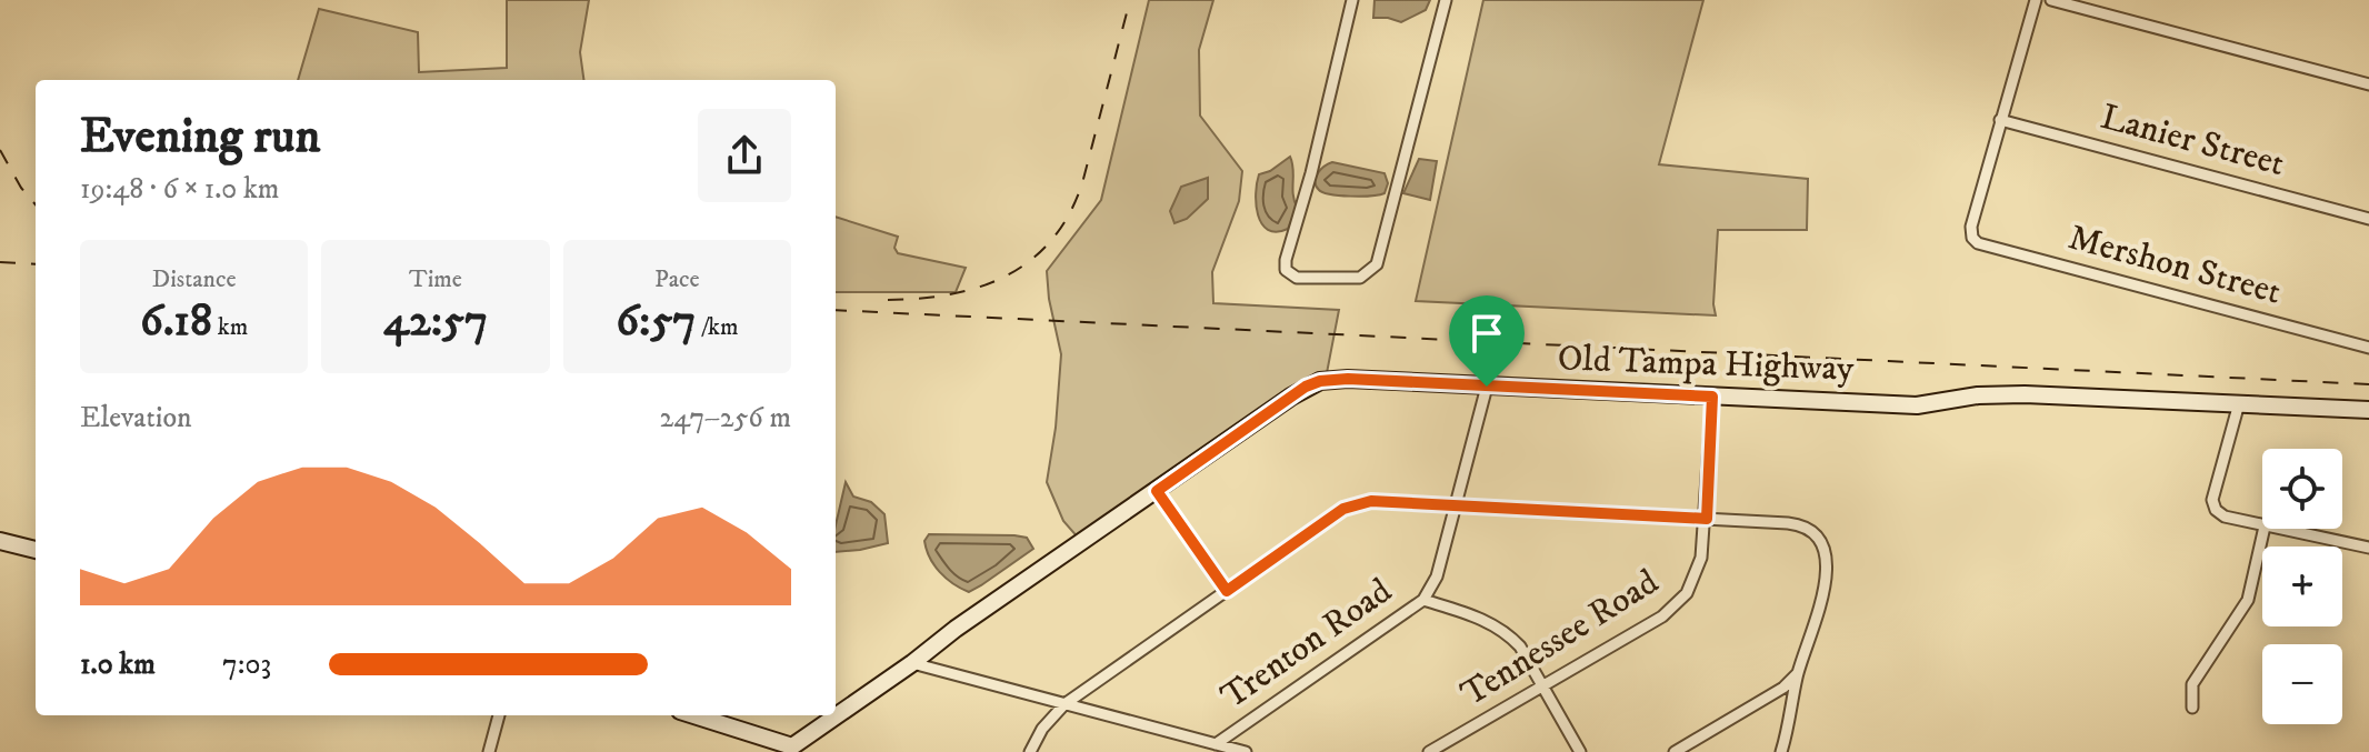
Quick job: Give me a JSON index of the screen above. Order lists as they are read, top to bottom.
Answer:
{
  "streets": {
    "main road": ["Old Tampa Highway"],
    "street": [
      "Lanier Street",
      "Mershon Street",
      "Tennessee Road",
      "Trenton Road"
    ]
  },
  "crossings": [
    ["Lanier Street", "Mershon Street"],
    ["Old Tampa Highway", "Tennessee Road"],
    ["Old Tampa Highway", "Trenton Road"]
  ],
  "page": {
    "heading": ["Evening run", "19:48 · 6 × 1.0 km"],
    "stats": [
      ["Distance", "6.18 km"],
      ["Time", "42:57"],
      ["Pace", "6:57 /km"]
    ],
    "chart": ["Elevation", "247–256 m"],
    "map_buttons": ["+", "−"],
    "list": [
      {
        "name": "1.0 km",
        "note": "7:03"
      }
    ]
  }
}
